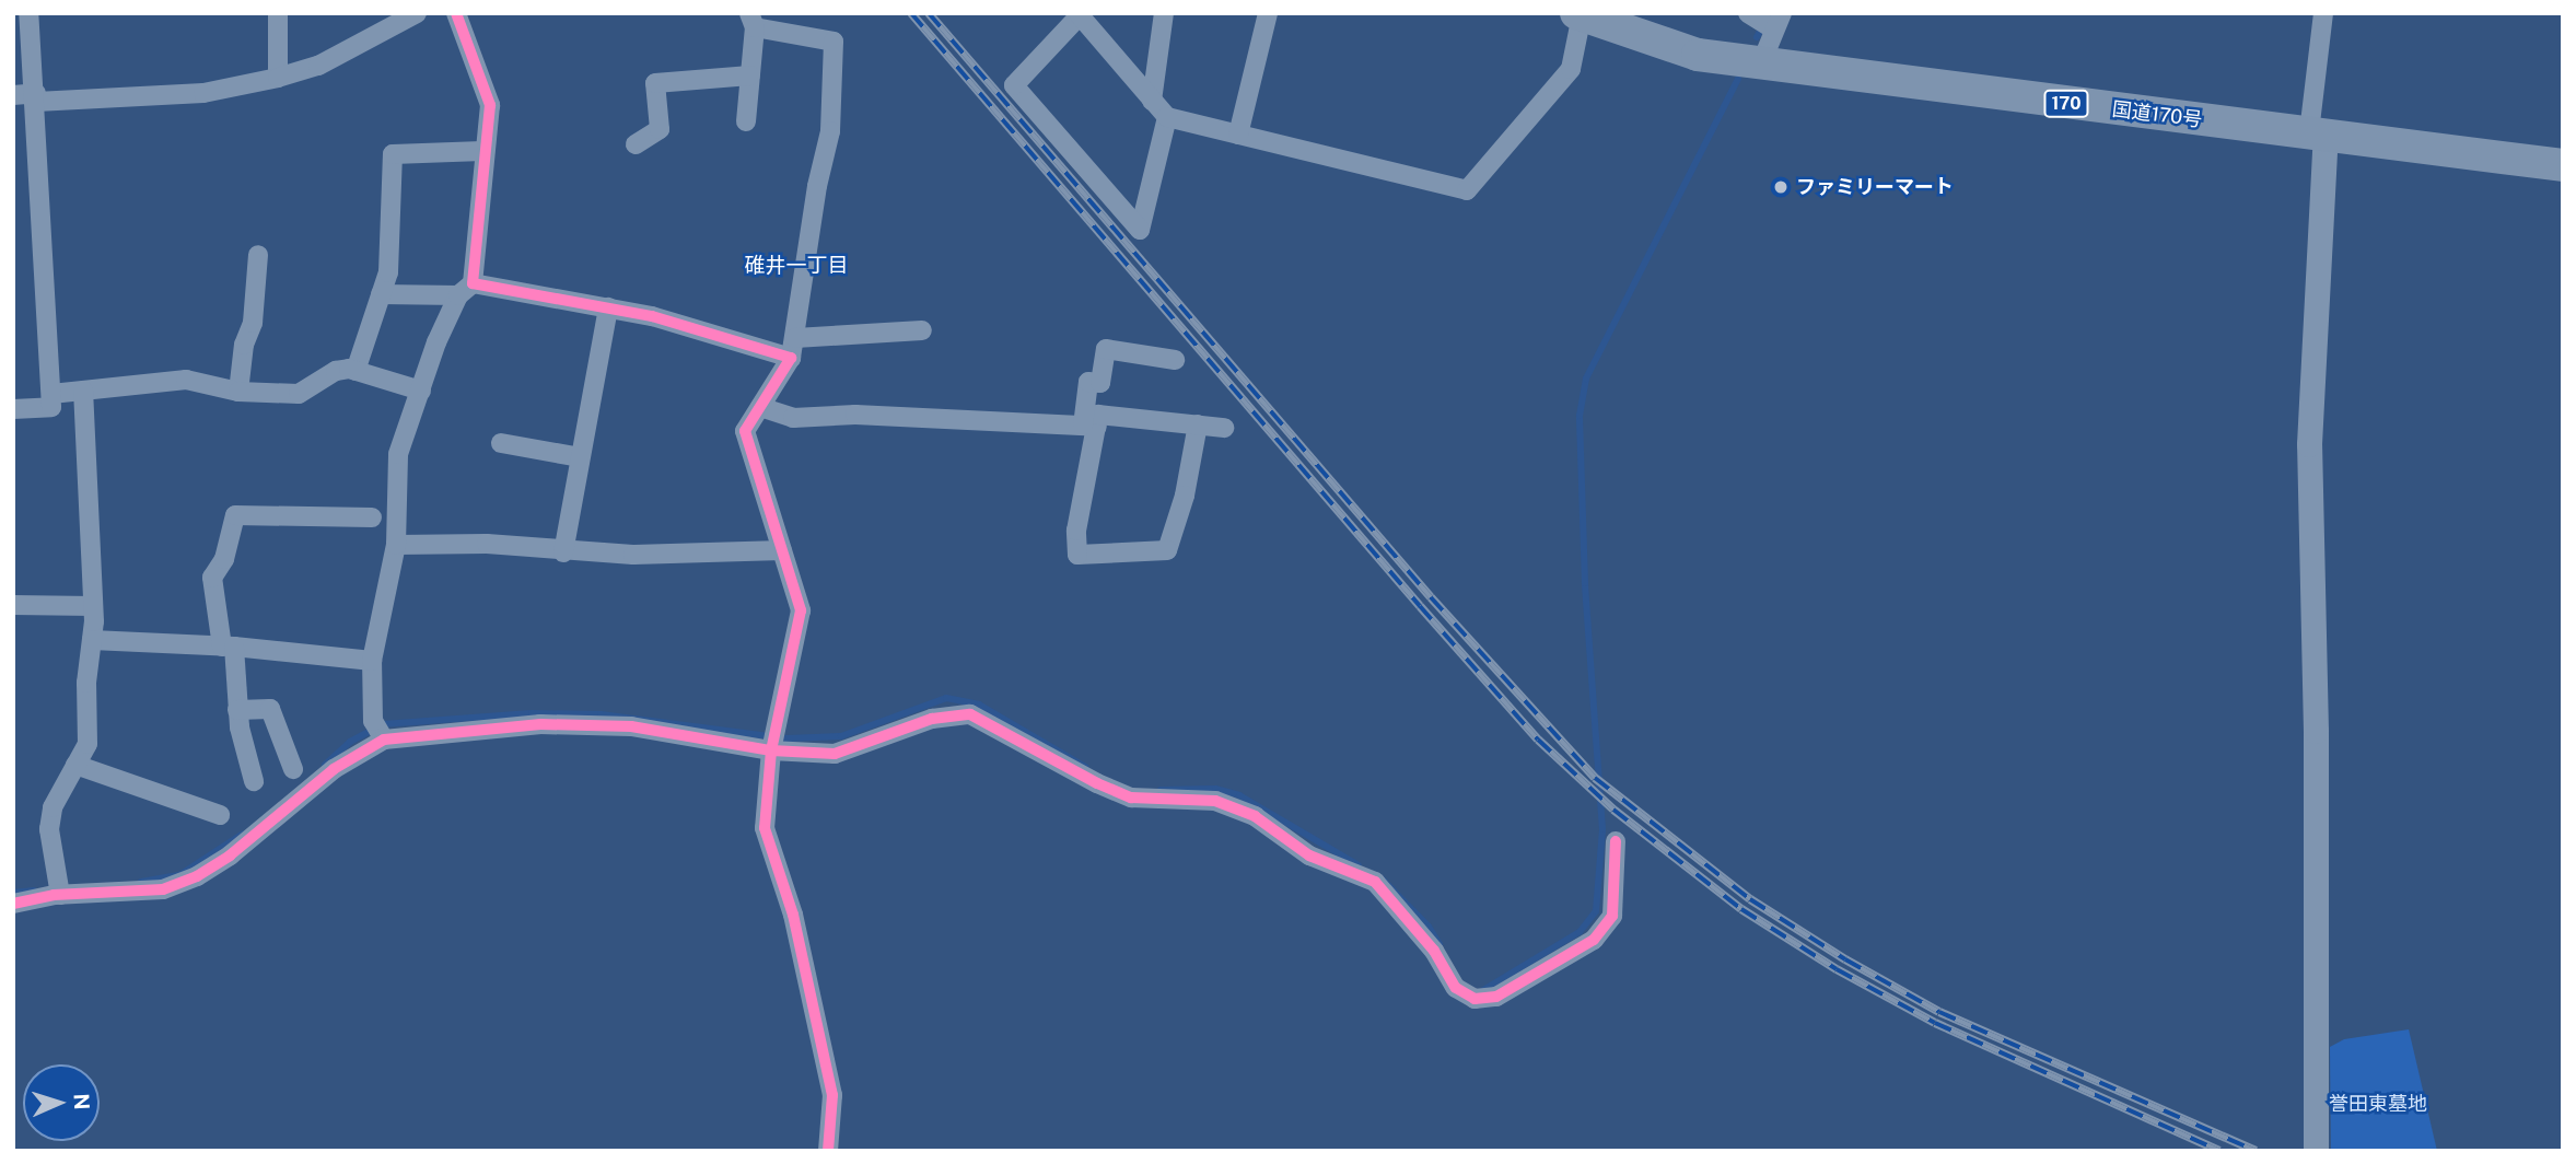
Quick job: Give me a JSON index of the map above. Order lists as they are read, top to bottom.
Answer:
{
  "streets": {
    "highway": ["170", "国道170号"]
  },
  "districts": ["碓井一丁目"],
  "parks": ["誉田東墓地"],
  "places": ["ファミリーマート"],
  "north": "right"
}
